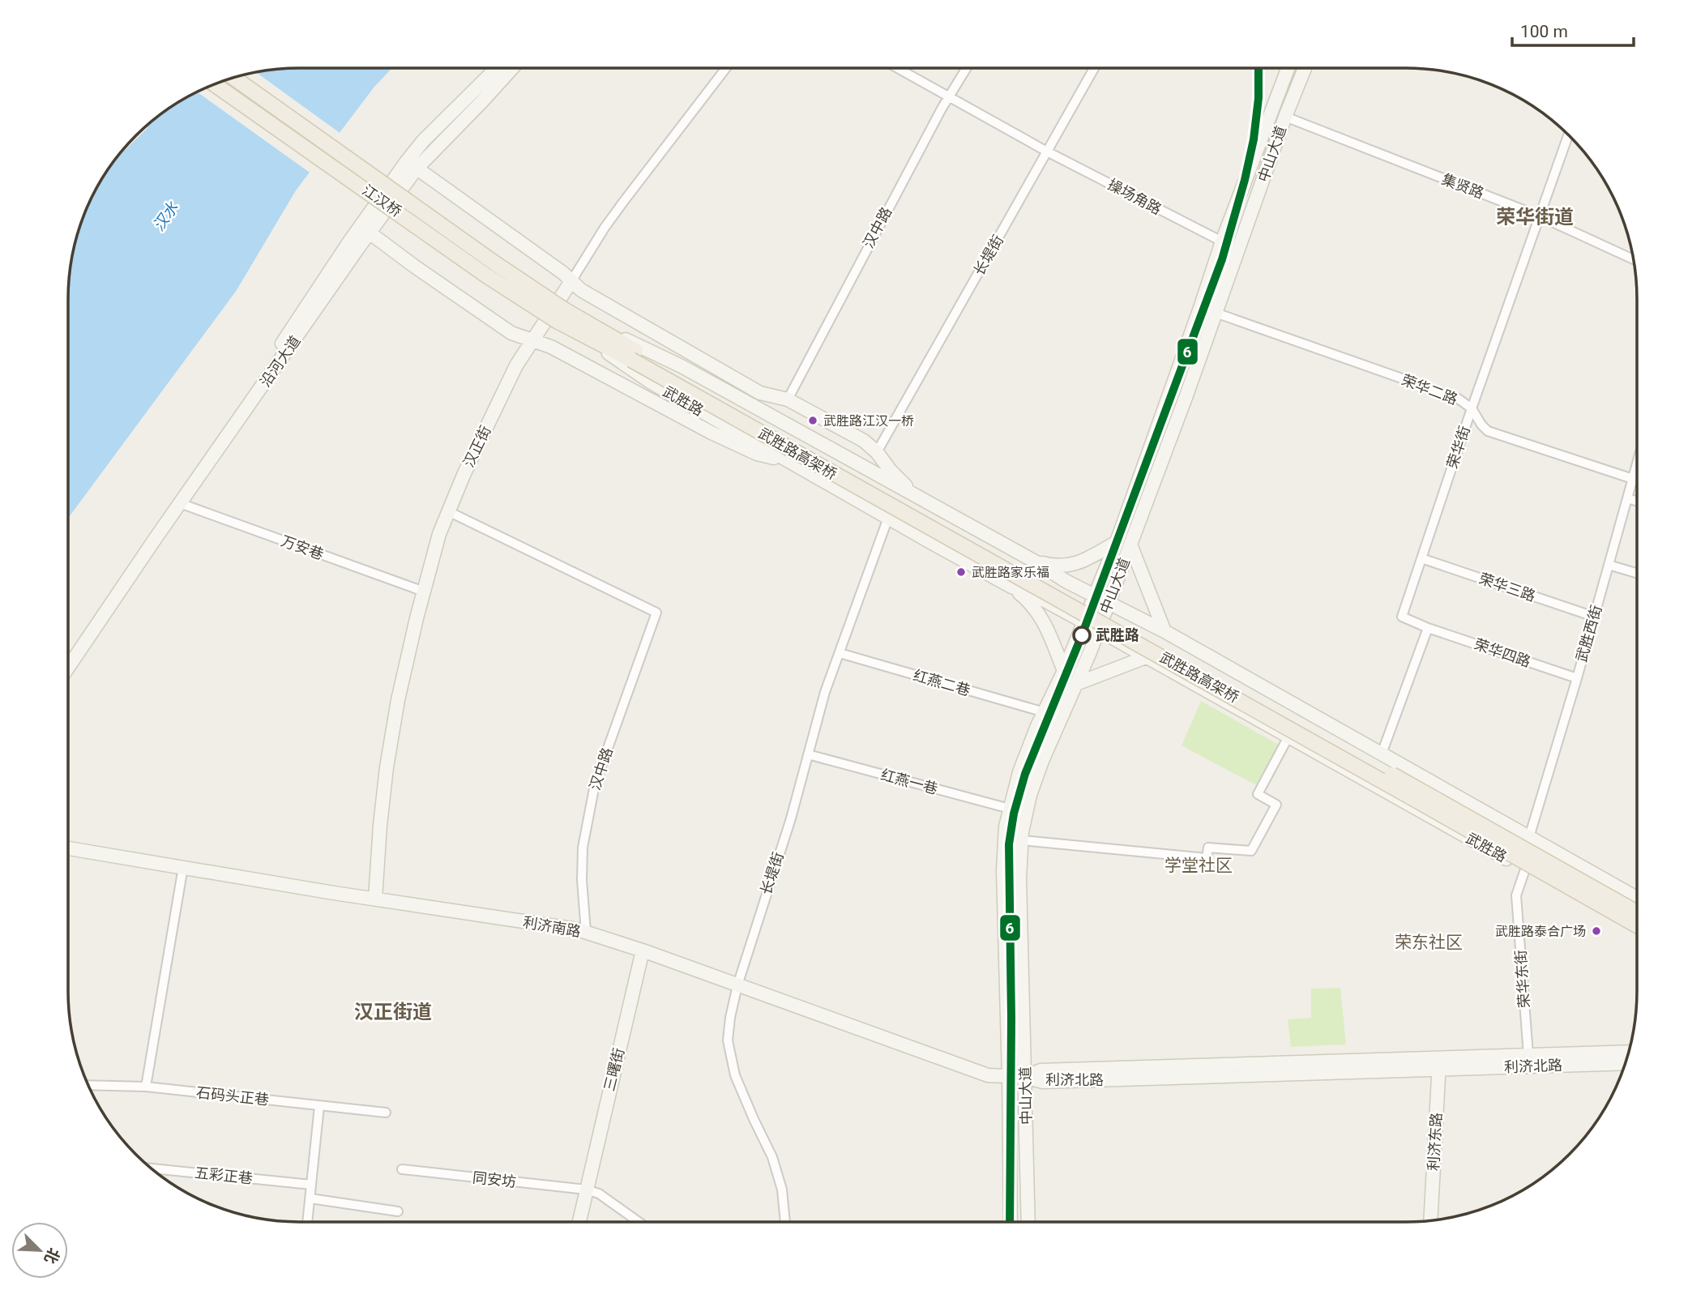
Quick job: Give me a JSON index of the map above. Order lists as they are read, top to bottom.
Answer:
{
  "streets": {
    "main road": [
      "中山大道",
      "江汉桥",
      "沿河大道",
      "武胜路",
      "汉正街",
      "武胜路高架桥",
      "利济南路",
      "利济北路",
      "三曙街",
      "利济东路"
    ],
    "street": [
      "集贤路",
      "操场角路",
      "汉中路",
      "长堤街",
      "荣华二路",
      "荣华街",
      "万安巷",
      "荣华三路",
      "武胜西街",
      "荣华四路",
      "红燕二巷",
      "红燕一巷",
      "荣华东街",
      "石码头正巷",
      "五彩正巷",
      "同安坊"
    ]
  },
  "crossings": [
    ["中山大道", "集贤路"],
    ["中山大道", "操场角路"],
    ["中山大道", "荣华二路"],
    ["中山大道", "武胜路"],
    ["中山大道", "红燕二巷"],
    ["中山大道", "红燕一巷"],
    ["中山大道", "利济南路"],
    ["中山大道", "利济北路"],
    ["集贤路", "荣华街"],
    ["操场角路", "汉中路"],
    ["操场角路", "长堤街"],
    ["江汉桥", "武胜路"],
    ["汉中路", "汉正街"],
    ["汉中路", "利济南路"],
    ["长堤街", "武胜路"],
    ["长堤街", "红燕二巷"],
    ["长堤街", "红燕一巷"],
    ["长堤街", "利济南路"],
    ["沿河大道", "万安巷"],
    ["荣华二路", "荣华街"],
    ["荣华二路", "武胜西街"],
    ["武胜路", "武胜西街"],
    ["武胜路", "荣华东街"],
    ["汉正街", "万安巷"],
    ["汉正街", "利济南路"],
    ["荣华街", "荣华三路"],
    ["荣华街", "荣华四路"],
    ["荣华三路", "武胜西街"],
    ["武胜西街", "荣华四路"],
    ["利济南路", "利济北路"],
    ["利济南路", "三曙街"],
    ["荣华东街", "利济北路"],
    ["利济北路", "利济东路"],
    ["三曙街", "同安坊"]
  ],
  "districts": [
    "荣华街道",
    "学堂社区",
    "荣东社区",
    "汉正街道"
  ],
  "water": ["汉水"],
  "places": [
    "武胜路江汉一桥",
    "武胜路家乐福",
    "武胜路",
    "武胜路泰合广场"
  ],
  "lines": ["transit line 6"],
  "scale_bar": "100 m",
  "north": "bottom right"
}
